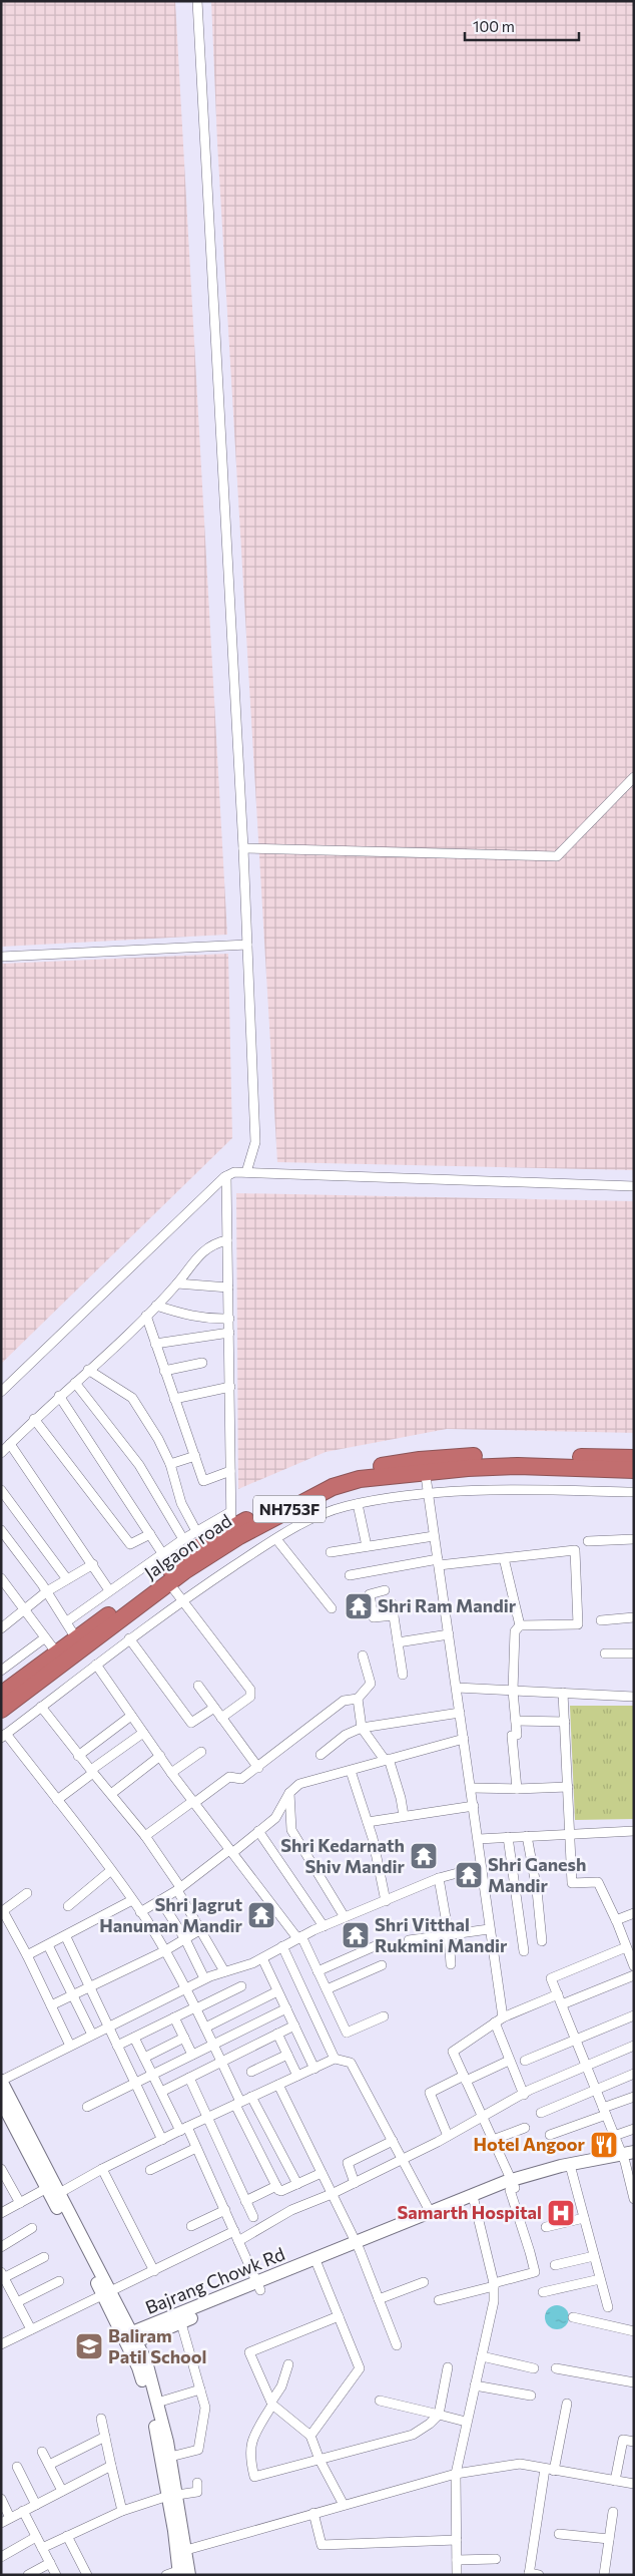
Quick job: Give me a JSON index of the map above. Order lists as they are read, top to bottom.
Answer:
{
  "streets": {
    "highway": ["NH753F", "Jalgaon road"],
    "street": ["Bajrang Chowk Rd"]
  },
  "places": {
    "temple": [
      "Shri Ram Mandir",
      "Shri Kedarnath Shiv Mandir",
      "Shri Ganesh Mandir",
      "Shri Jagrut Hanuman Mandir",
      "Shri Vitthal Rukmini Mandir"
    ],
    "restaurant": ["Hotel Angoor"],
    "hospital": ["Samarth Hospital"],
    "school or university": ["Baliram Patil School"]
  },
  "scale_bar": "100 m"
}
